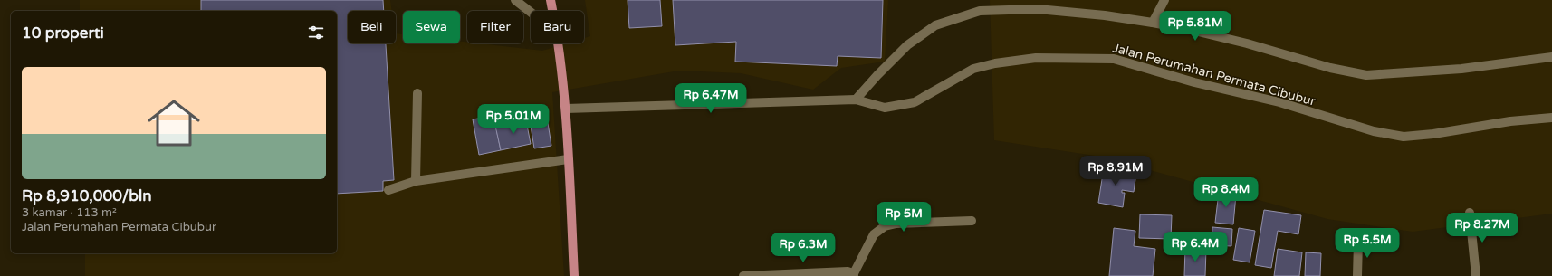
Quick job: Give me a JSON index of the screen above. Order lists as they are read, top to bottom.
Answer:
{
  "streets": {
    "street": ["Jalan Perumahan Permata Cibubur"]
  },
  "page": {
    "price": [
      "Rp 5.81M",
      "Rp 6.47M",
      "Rp 5.01M",
      "Rp 8.91M",
      "Rp 8.4M",
      "Rp 5M",
      "Rp 8.27M",
      "Rp 5.5M",
      "Rp 6.4M",
      "Rp 6.3M"
    ],
    "chip": [
      "Beli",
      "Sewa",
      "Filter",
      "Baru"
    ],
    "heading": "10 properti",
    "list": [
      {
        "name": "Rp 8,910,000/bln",
        "note": "3 kamar · 113 m² · Jalan Perumahan Permata Cibubur"
      }
    ]
  }
}
